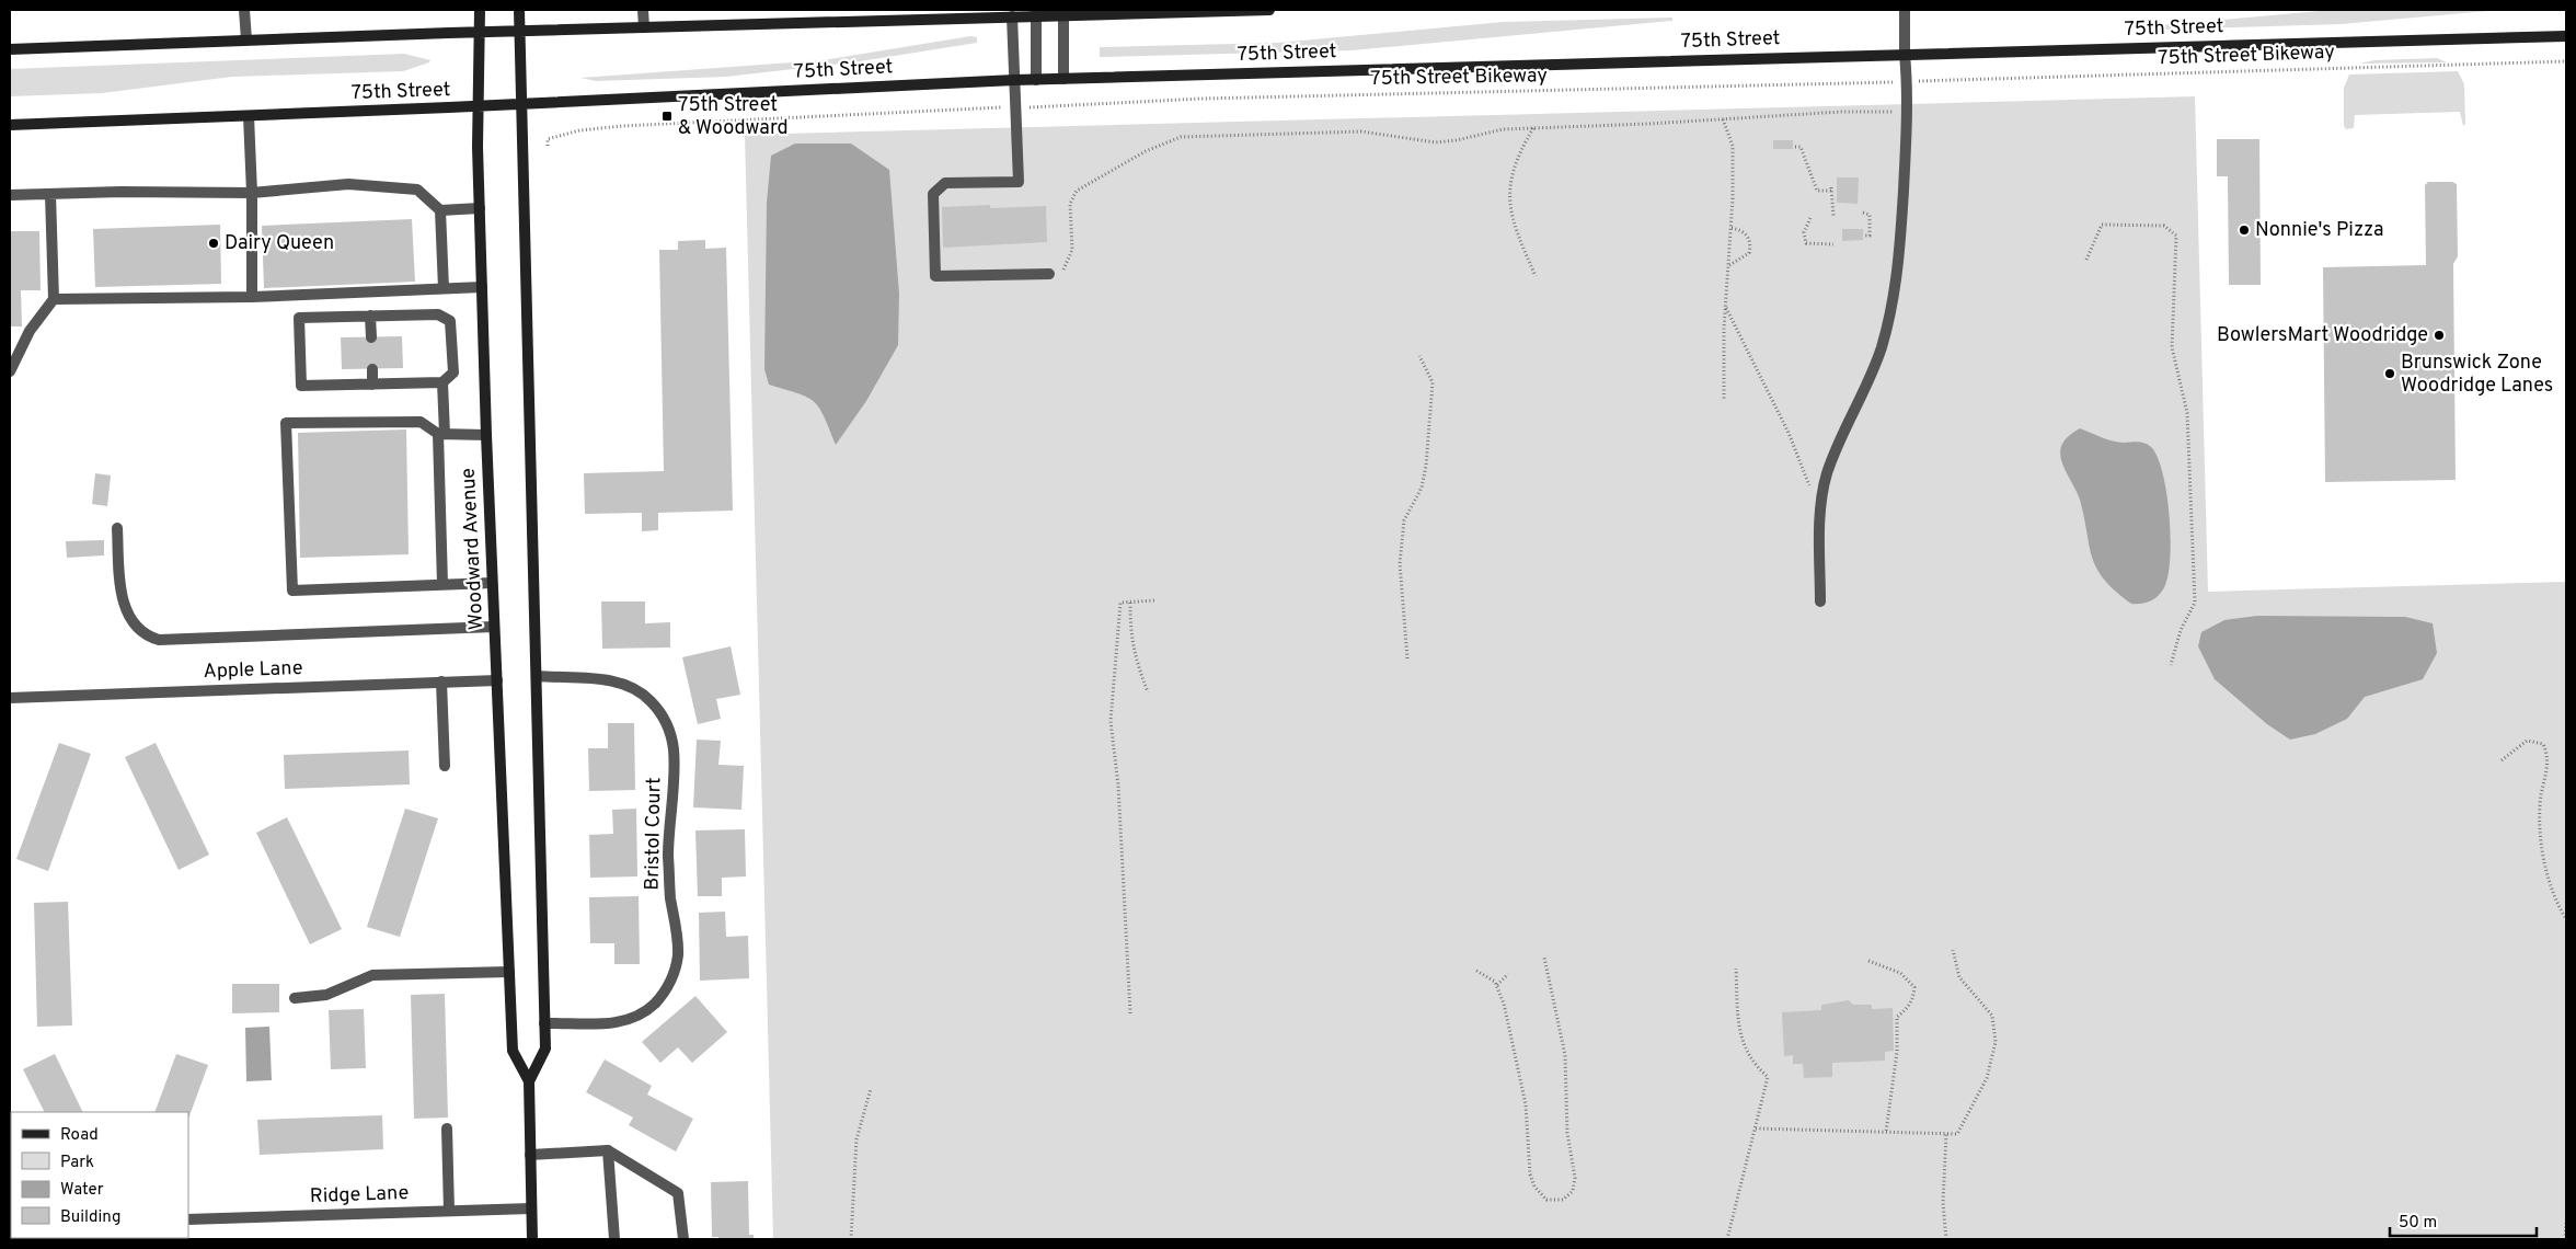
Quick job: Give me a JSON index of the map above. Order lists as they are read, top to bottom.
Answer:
{
  "streets": {
    "main road": ["75th Street", "Woodward Avenue"],
    "street": ["Apple Lane", "Bristol Court", "Ridge Lane"],
    "path": ["75th Street Bikeway"]
  },
  "crossings": [
    ["75th Street", "Woodward Avenue"],
    ["Woodward Avenue", "Apple Lane"],
    ["Woodward Avenue", "Bristol Court"],
    ["Woodward Avenue", "Ridge Lane"]
  ],
  "places": {
    "transit": ["75th Street & Woodward"],
    "other": [
      "Nonnie's Pizza",
      "Dairy Queen",
      "BowlersMart Woodridge",
      "Brunswick Zone Woodridge Lanes"
    ]
  },
  "legend": [
    "Road",
    "Park",
    "Water",
    "Building"
  ],
  "scale_bar": "50 m"
}
